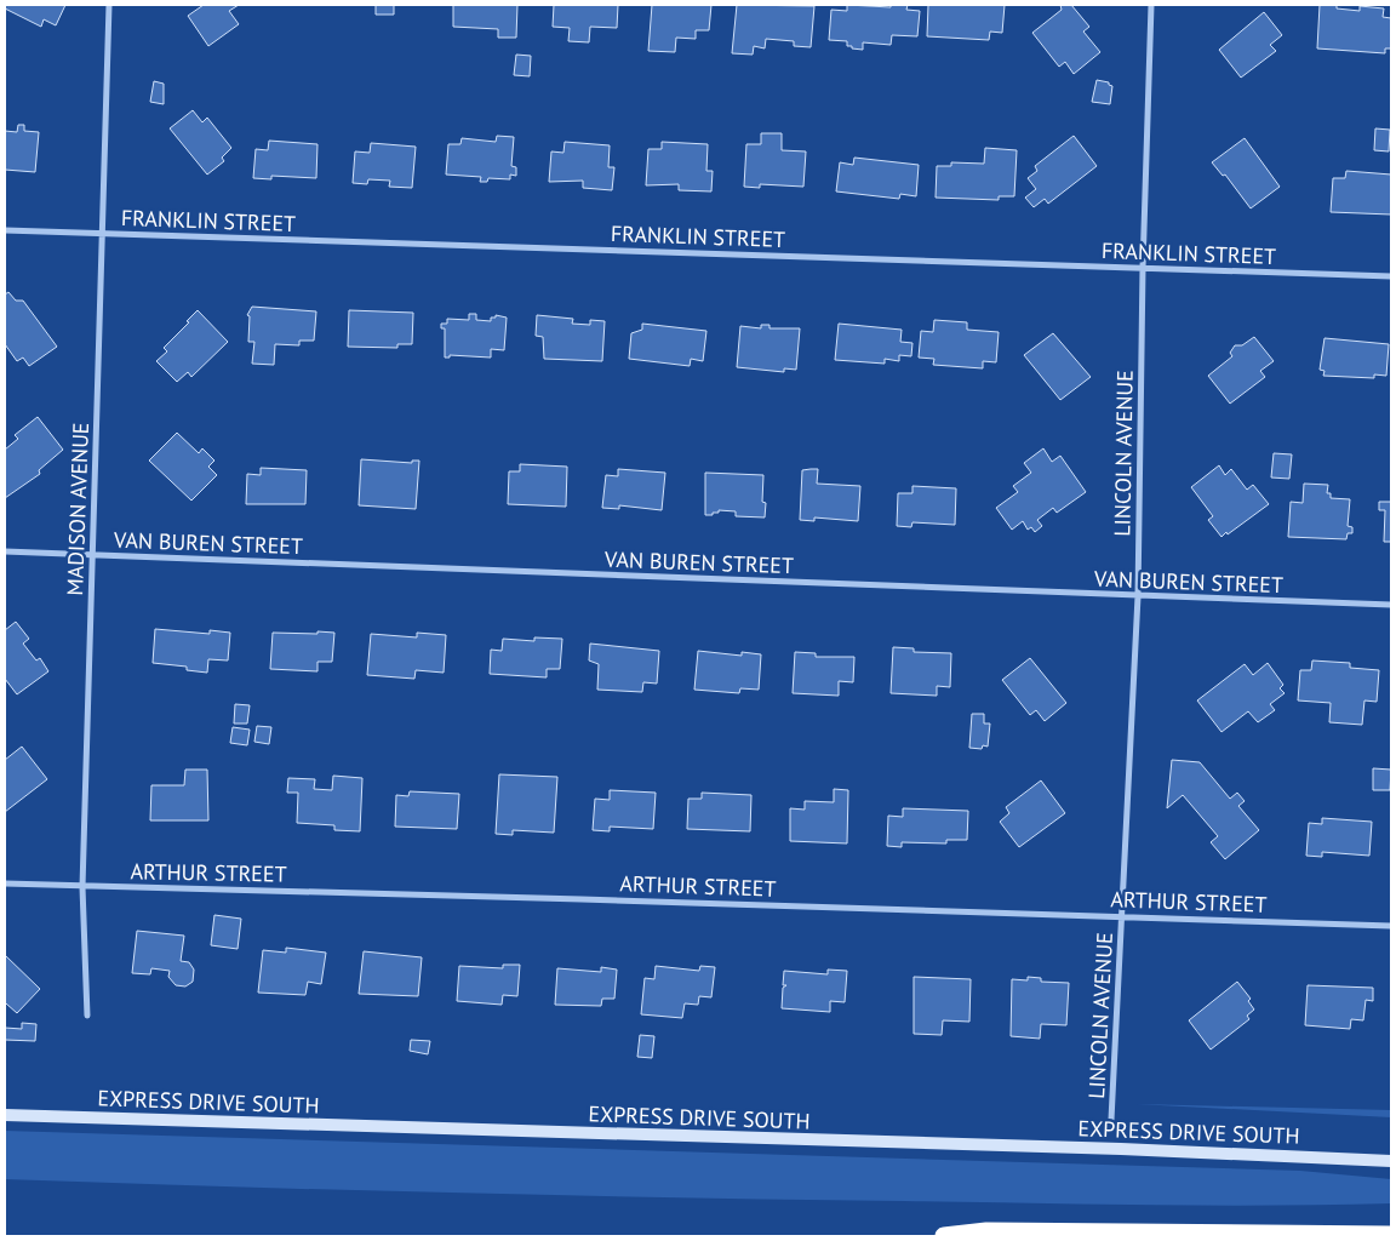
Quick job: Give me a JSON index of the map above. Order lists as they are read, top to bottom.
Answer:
{
  "streets": {
    "main road": ["EXPRESS DRIVE SOUTH"],
    "street": [
      "FRANKLIN STREET",
      "LINCOLN AVENUE",
      "MADISON AVENUE",
      "VAN BUREN STREET",
      "ARTHUR STREET"
    ]
  },
  "crossings": [
    ["FRANKLIN STREET", "LINCOLN AVENUE"],
    ["FRANKLIN STREET", "MADISON AVENUE"],
    ["LINCOLN AVENUE", "VAN BUREN STREET"],
    ["LINCOLN AVENUE", "ARTHUR STREET"],
    ["MADISON AVENUE", "VAN BUREN STREET"],
    ["MADISON AVENUE", "ARTHUR STREET"]
  ]
}
